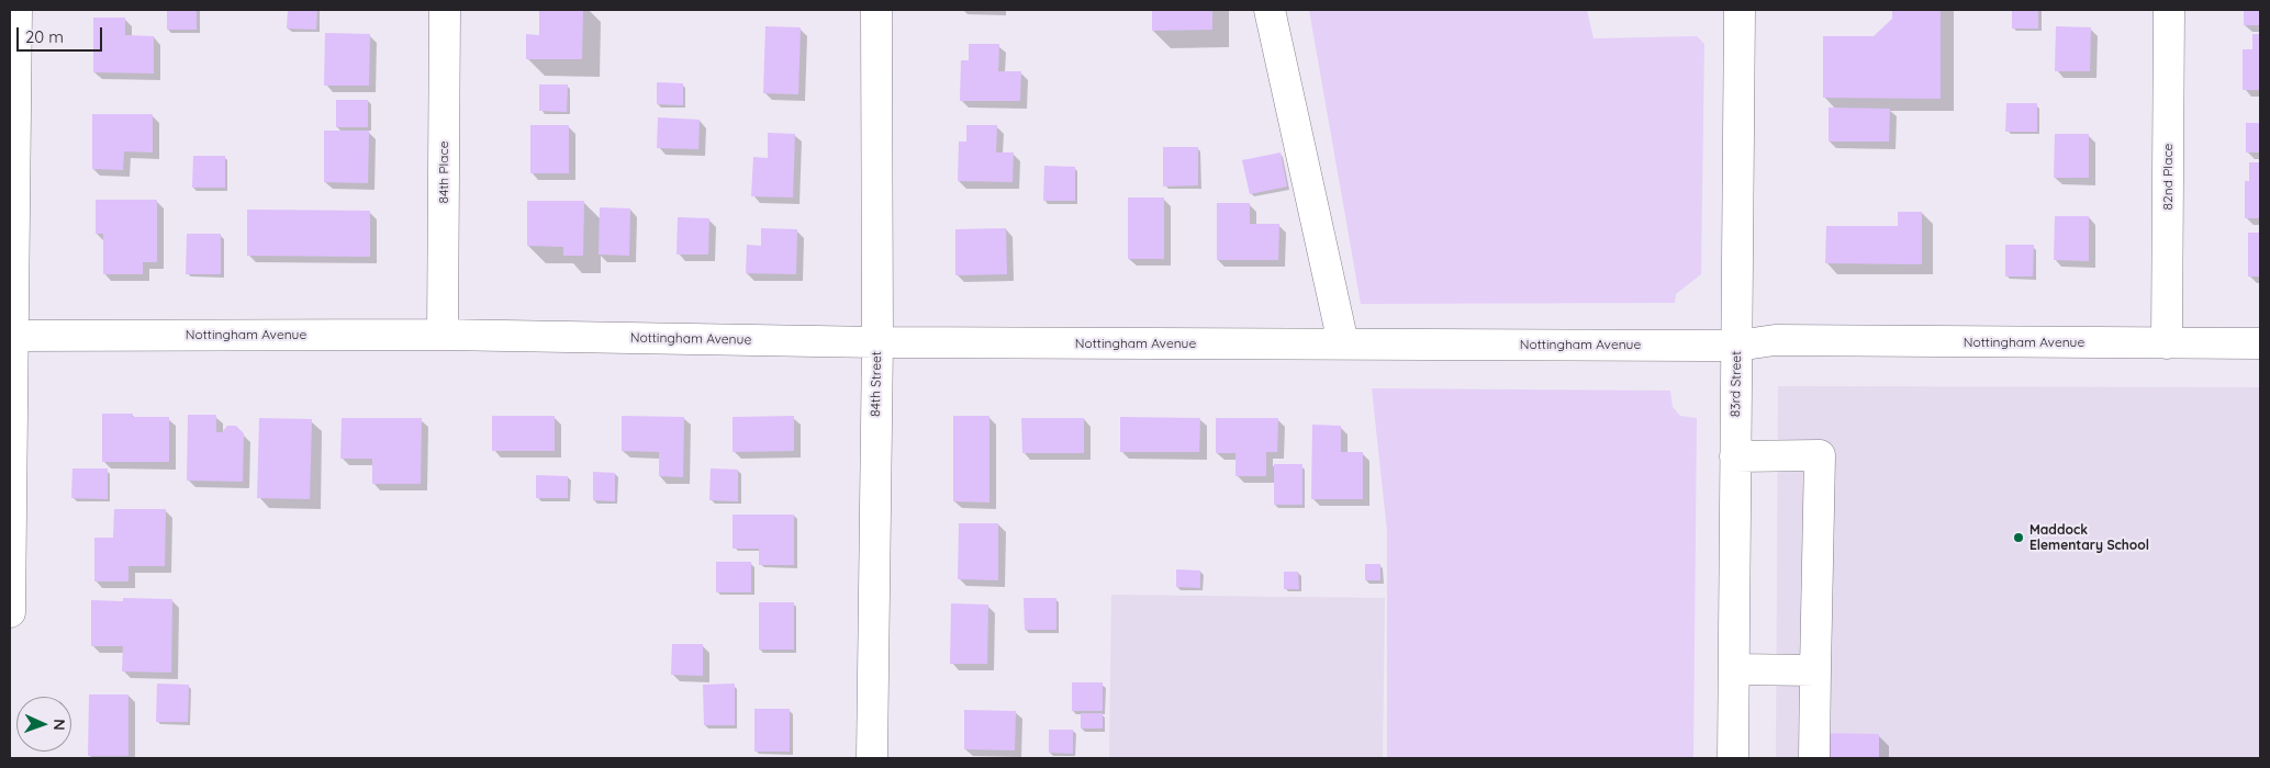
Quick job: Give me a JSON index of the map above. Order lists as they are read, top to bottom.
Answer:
{
  "streets": {
    "street": [
      "84th Place",
      "82nd Place",
      "Nottingham Avenue",
      "84th Street",
      "83rd Street"
    ]
  },
  "crossings": [
    ["84th Place", "Nottingham Avenue"],
    ["82nd Place", "Nottingham Avenue"],
    ["Nottingham Avenue", "84th Street"],
    ["Nottingham Avenue", "83rd Street"]
  ],
  "places": ["Maddock Elementary School"],
  "scale_bar": "20 m",
  "north": "right"
}
